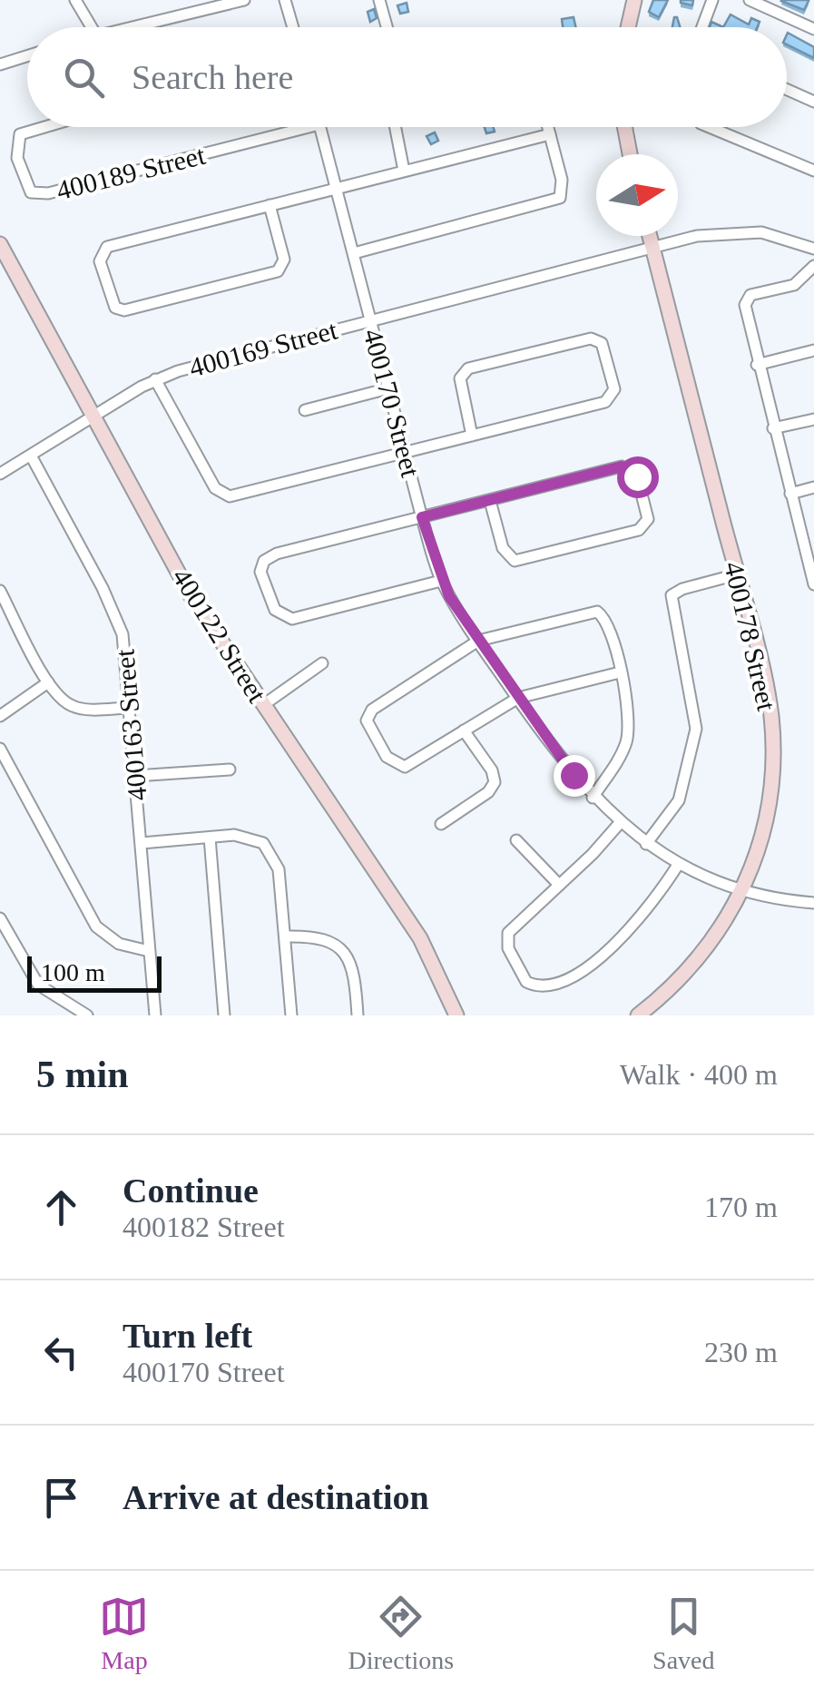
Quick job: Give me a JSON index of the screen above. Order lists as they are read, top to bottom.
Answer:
{
  "streets": {
    "street": [
      "400189 Street",
      "400169 Street",
      "400170 Street",
      "400122 Street",
      "400178 Street",
      "400163 Street"
    ]
  },
  "crossings": [
    ["400169 Street", "400170 Street"],
    ["400169 Street", "400122 Street"],
    ["400169 Street", "400178 Street"],
    ["400169 Street", "400163 Street"],
    ["400170 Street", "400178 Street"]
  ],
  "scale_bar": "100 m",
  "north": "right",
  "page": {
    "search": "Search here",
    "scale": "100 m",
    "heading": ["5 min", "Walk · 400 m"],
    "list": [
      ["Continue", "400182 Street", "170 m"],
      ["Turn left", "400170 Street", "230 m"],
      "Arrive at destination"
    ],
    "nav": ["Map", "Directions", "Saved"]
  }
}
